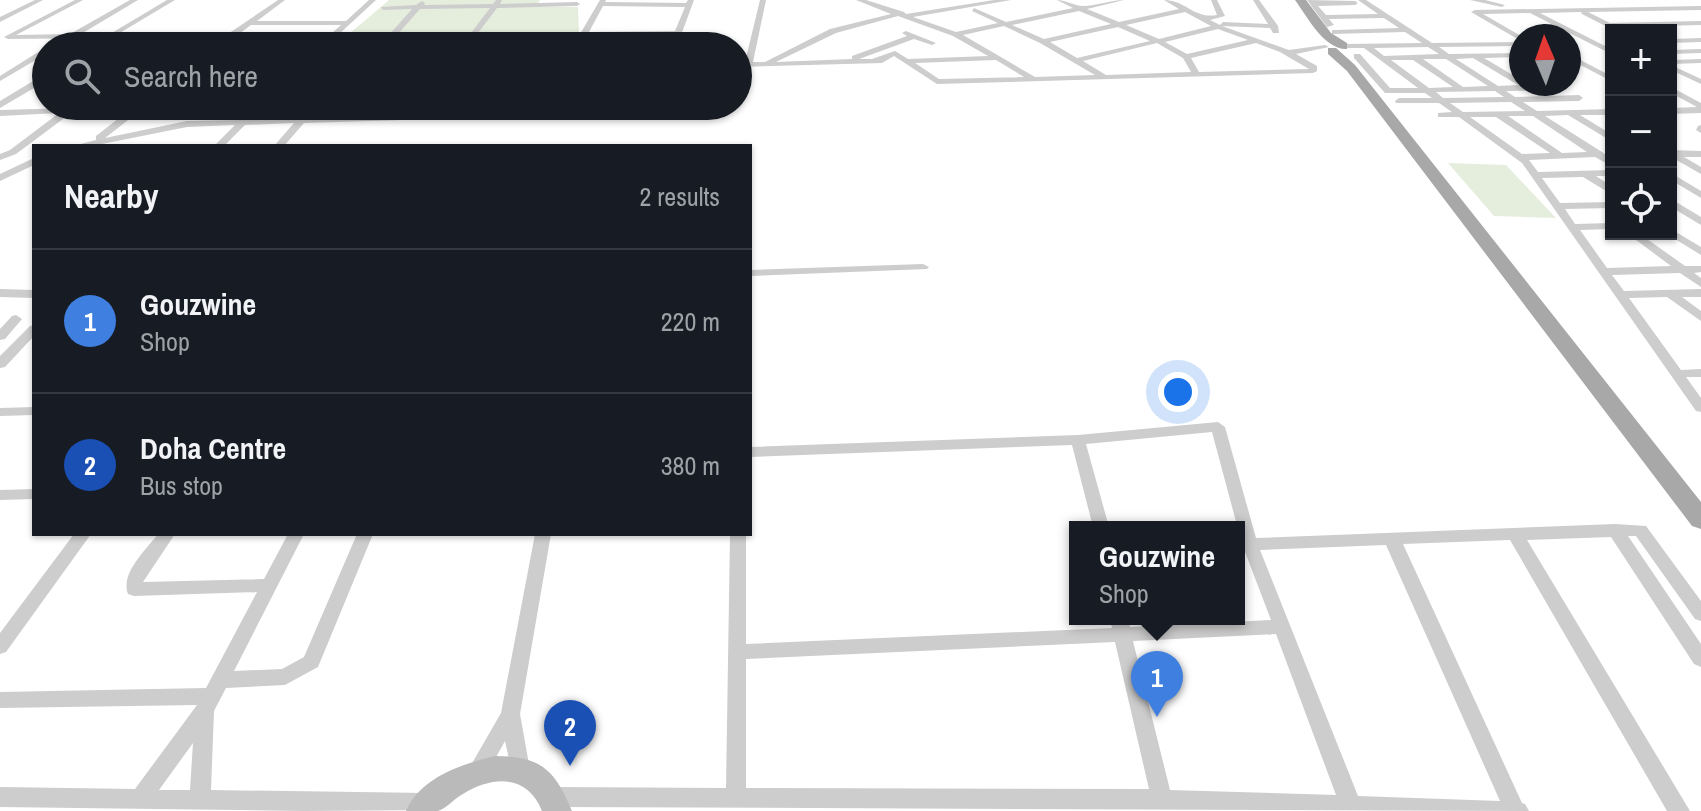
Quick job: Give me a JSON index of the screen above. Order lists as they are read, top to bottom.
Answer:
{
  "north": "top",
  "page": {
    "map_buttons": ["+", "−"],
    "search": "Search here",
    "heading": ["Nearby", "2 results"],
    "list": [
      {
        "mark": "1",
        "name": "Gouzwine",
        "note": "Shop",
        "value": "220 m"
      },
      {
        "mark": "2",
        "name": "Doha Centre",
        "note": "Bus stop",
        "value": "380 m"
      }
    ],
    "popup": ["Gouzwine", "Shop"],
    "pins": ["1", "2"]
  }
}
